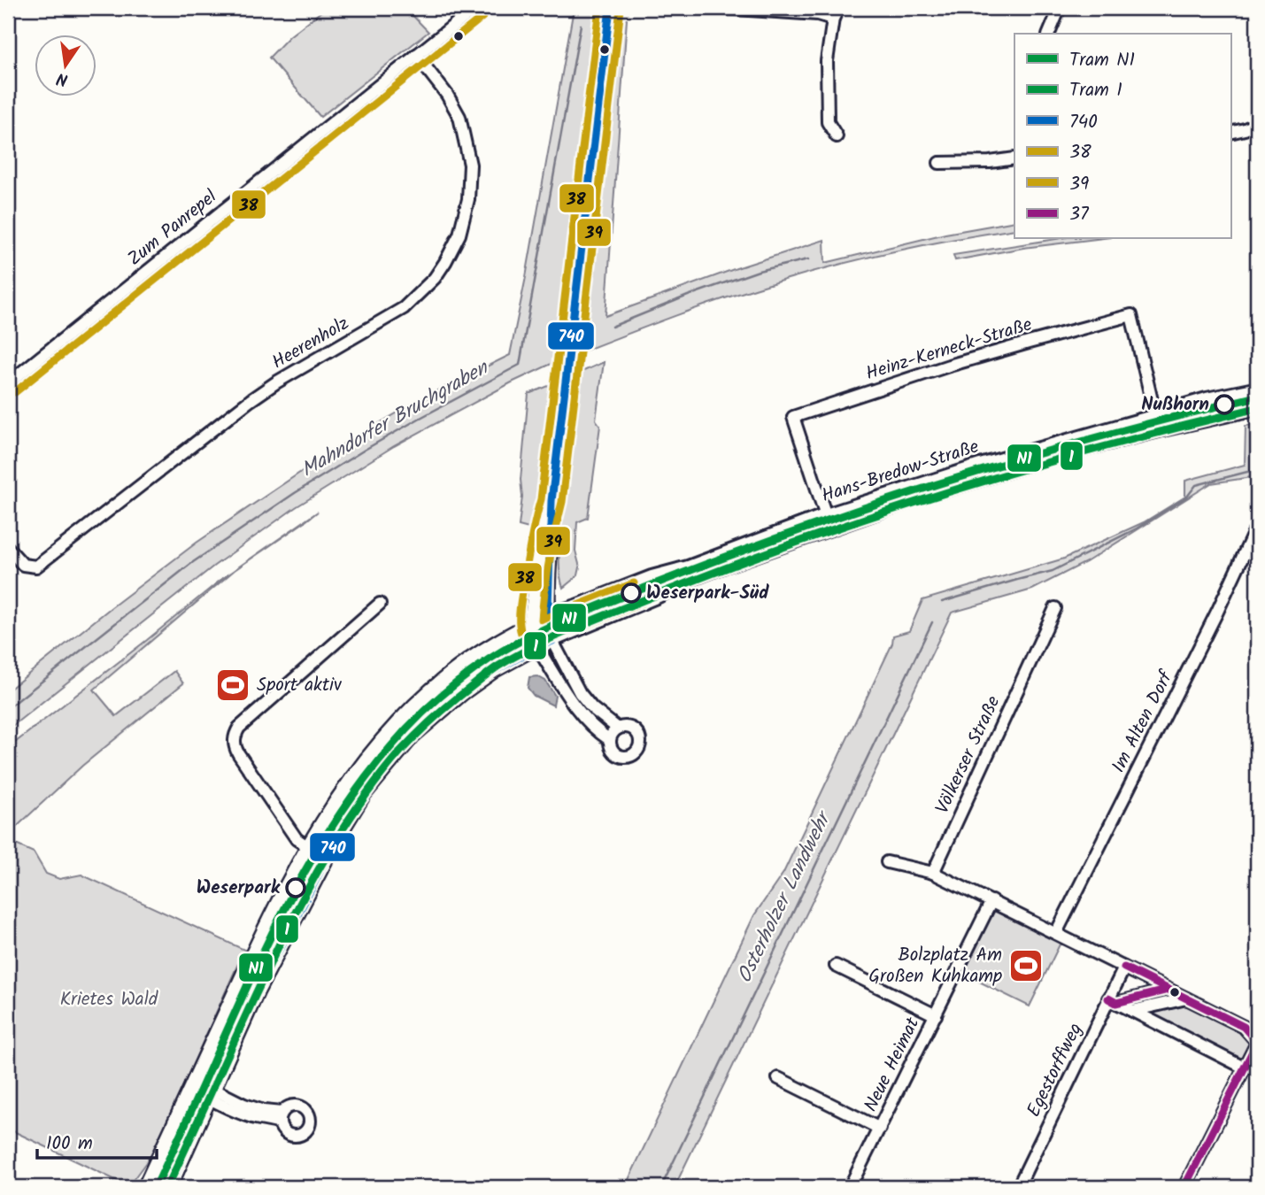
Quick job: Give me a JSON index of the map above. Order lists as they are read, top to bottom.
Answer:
{
  "streets": {
    "main road": ["Hans-Bredow-Straße"],
    "street": [
      "Zum Panrepel",
      "Heerenholz",
      "Heinz-Kerneck-Straße",
      "Im Alten Dorf",
      "Völkerser Straße",
      "Neue Heimat",
      "Egestorffweg"
    ]
  },
  "crossings": [
    ["Zum Panrepel", "Heerenholz"],
    ["Heinz-Kerneck-Straße", "Hans-Bredow-Straße"]
  ],
  "water": ["Mahndorfer Bruchgraben", "Osterholzer Landwehr"],
  "parks": ["Krietes Wald"],
  "places": {
    "other": ["Nußhorn", "Weserpark-Süd", "Weserpark"],
    "sports": ["Sport aktiv", "Bolzplatz Am Großen Kuhkamp"]
  },
  "lines": [
    "transit line 740",
    "transit line 38",
    "transit line 39",
    "tram line N1",
    "tram line 1",
    "transit line 37"
  ],
  "legend": [
    "Tram N1",
    "Tram 1",
    "740",
    "38",
    "39",
    "37"
  ],
  "scale_bar": "100 m",
  "north": "bottom"
}
